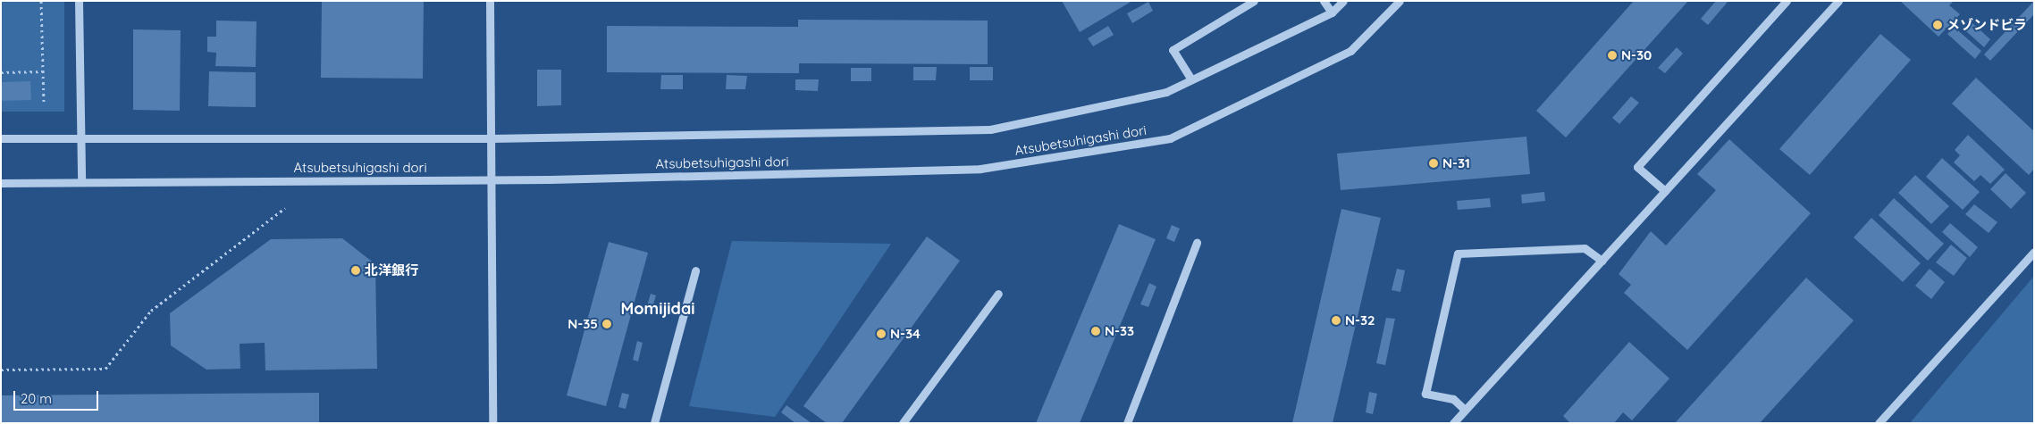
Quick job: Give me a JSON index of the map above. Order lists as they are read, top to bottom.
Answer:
{
  "streets": {
    "street": ["Atsubetsuhigashi dori"]
  },
  "districts": ["Momijidai"],
  "places": [
    "メゾンドビラ",
    "N-30",
    "N-31",
    "北洋銀行",
    "N-32",
    "N-35",
    "N-33",
    "N-34"
  ],
  "scale_bar": "20 m"
}
